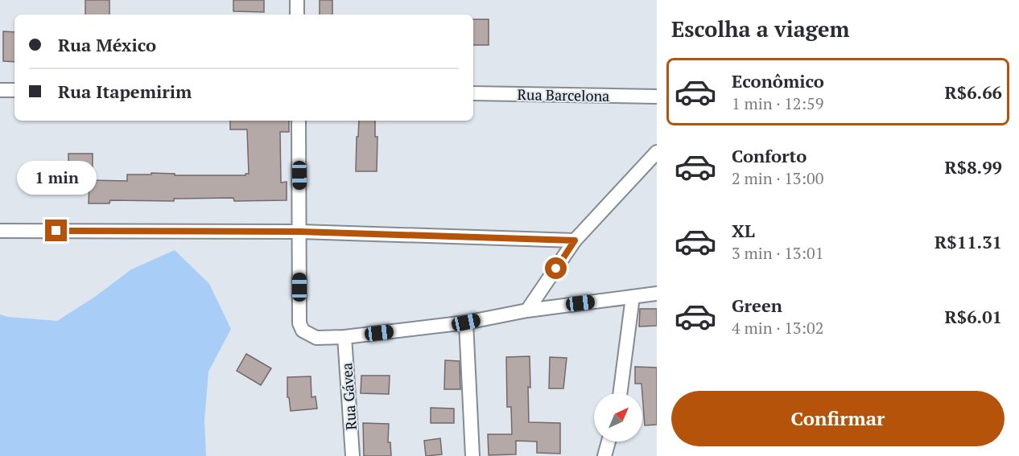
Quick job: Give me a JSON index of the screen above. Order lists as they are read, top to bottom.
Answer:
{
  "streets": {
    "street": ["Rua Barcelona", "Rua Gávea"]
  },
  "north": "top right",
  "page": {
    "heading": "Escolha a viagem",
    "banner": ["Rua México", "Rua Itapemirim"],
    "list": [
      {
        "name": "Econômico",
        "note": "1 min · 12:59",
        "value": "R$6.66"
      },
      {
        "name": "Conforto",
        "note": "2 min · 13:00",
        "value": "R$8.99"
      },
      {
        "name": "XL",
        "note": "3 min · 13:01",
        "value": "R$11.31"
      },
      {
        "name": "Green",
        "note": "4 min · 13:02",
        "value": "R$6.01"
      }
    ],
    "bubble": "1 min",
    "buttons": "Confirmar"
  }
}
